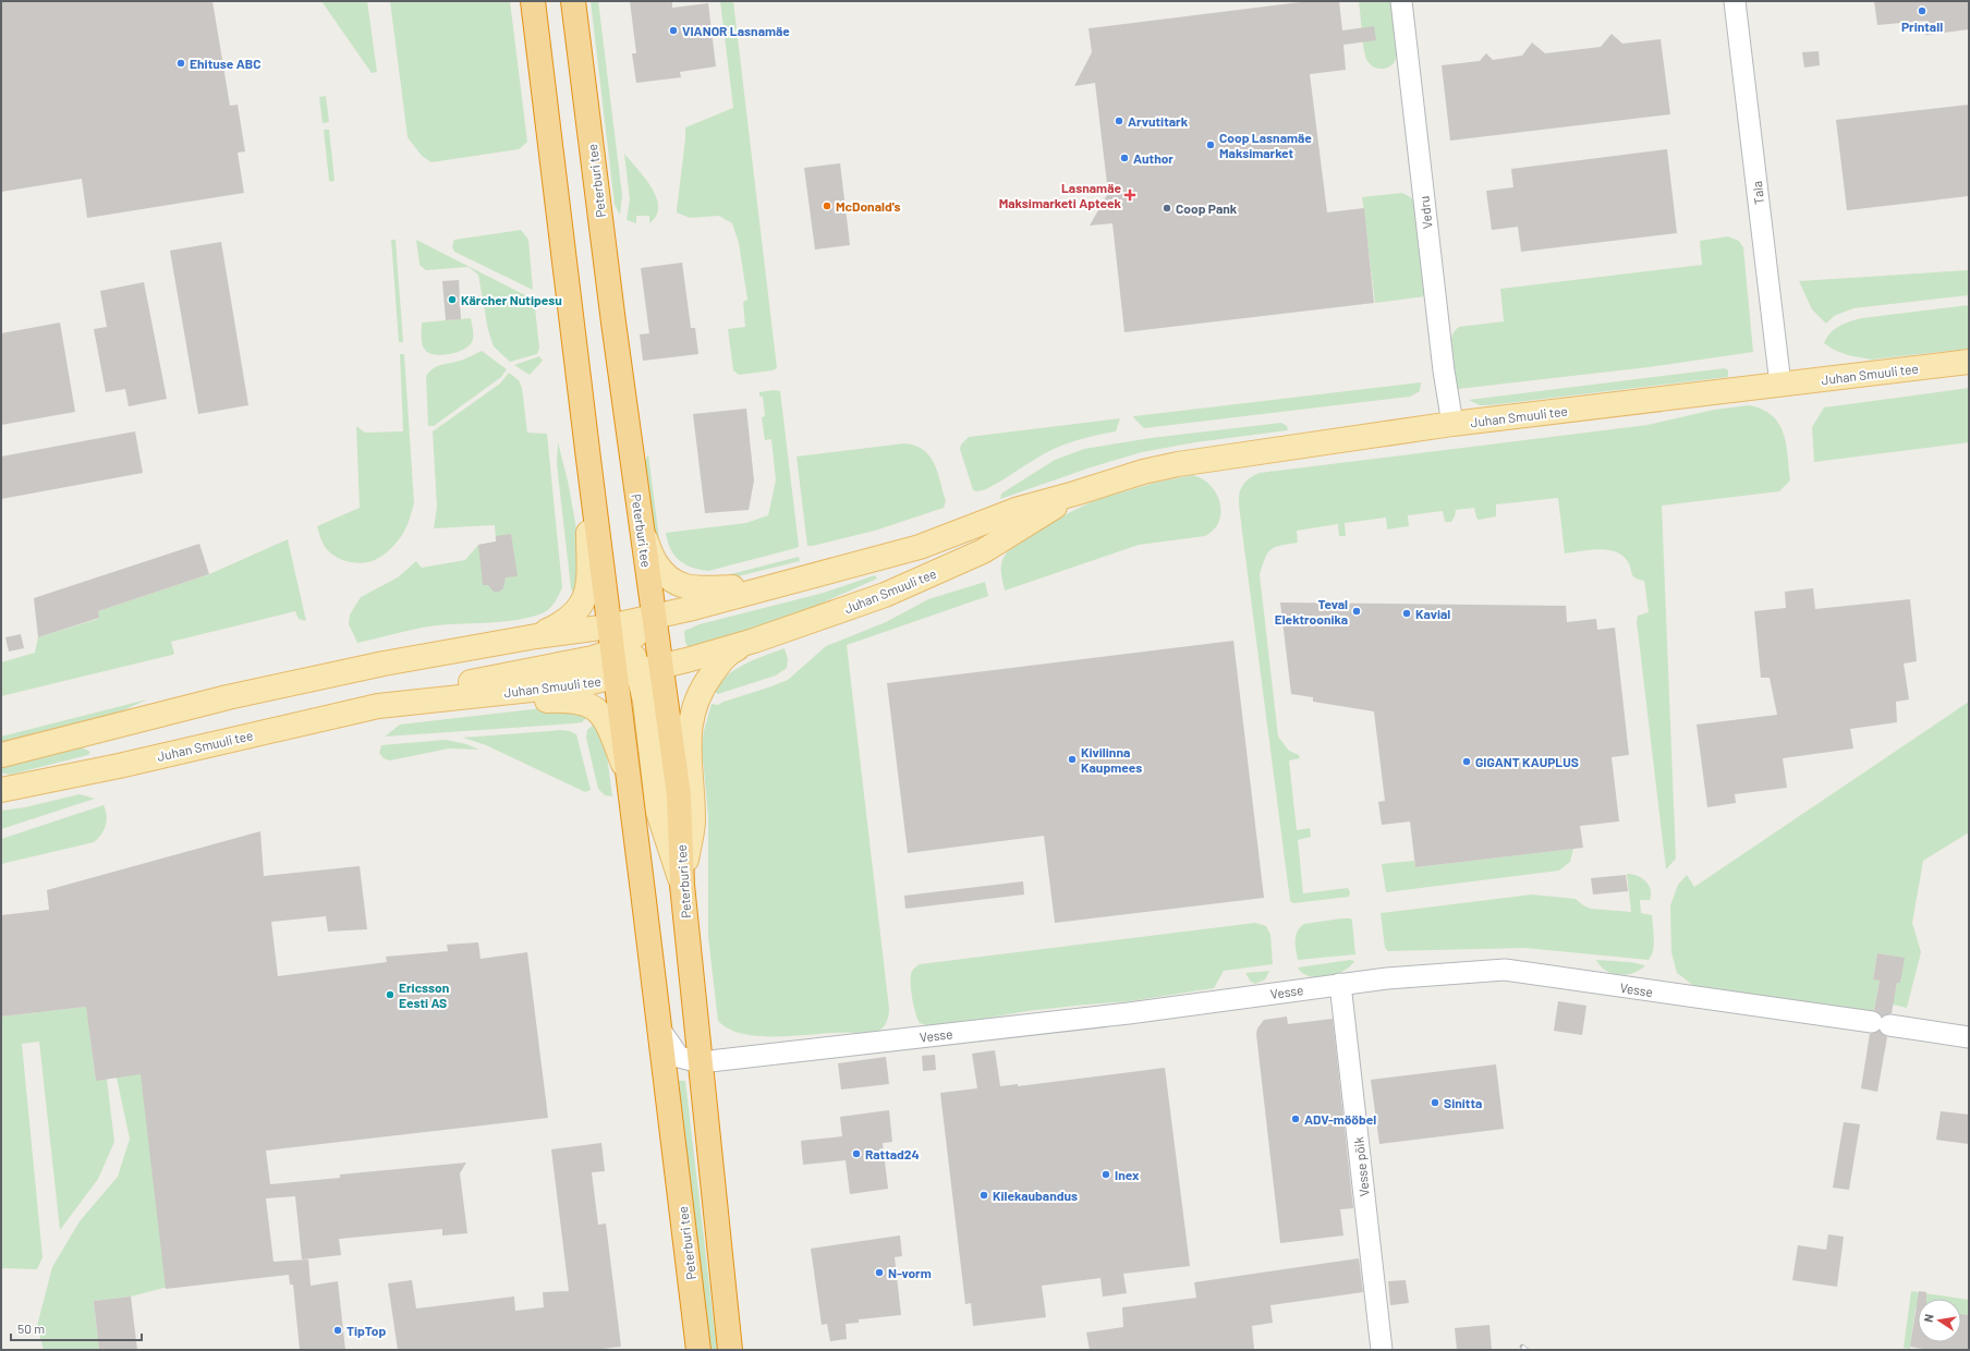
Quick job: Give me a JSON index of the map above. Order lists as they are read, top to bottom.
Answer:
{
  "streets": {
    "highway": ["Peterburi tee"],
    "main road": ["Juhan Smuuli tee"],
    "street": [
      "Tala",
      "Vedru",
      "Vesse",
      "Vesse põik"
    ]
  },
  "crossings": [
    ["Peterburi tee", "Juhan Smuuli tee"],
    ["Peterburi tee", "Vesse"],
    ["Tala", "Juhan Smuuli tee"],
    ["Vedru", "Juhan Smuuli tee"],
    ["Vesse", "Vesse põik"]
  ],
  "places": {
    "other": [
      "Printall",
      "VIANOR Lasnamäe",
      "Ehituse ABC",
      "Arvutitark",
      "Coop Lasnamäe Maksimarket",
      "Author",
      "McDonald's",
      "Coop Pank",
      "Kärcher Nutipesu",
      "Teval Elektroonika",
      "Kavial",
      "Kivilinna Kaupmees",
      "GIGANT KAUPLUS",
      "Ericsson Eesti AS",
      "Sinitta",
      "ADV-mööbel",
      "Rattad24",
      "Inex",
      "Kilekaubandus",
      "N-vorm",
      "TipTop"
    ],
    "health": ["Lasnamäe Maksimarketi Apteek"]
  },
  "scale_bar": "50 m",
  "north": "left"
}
